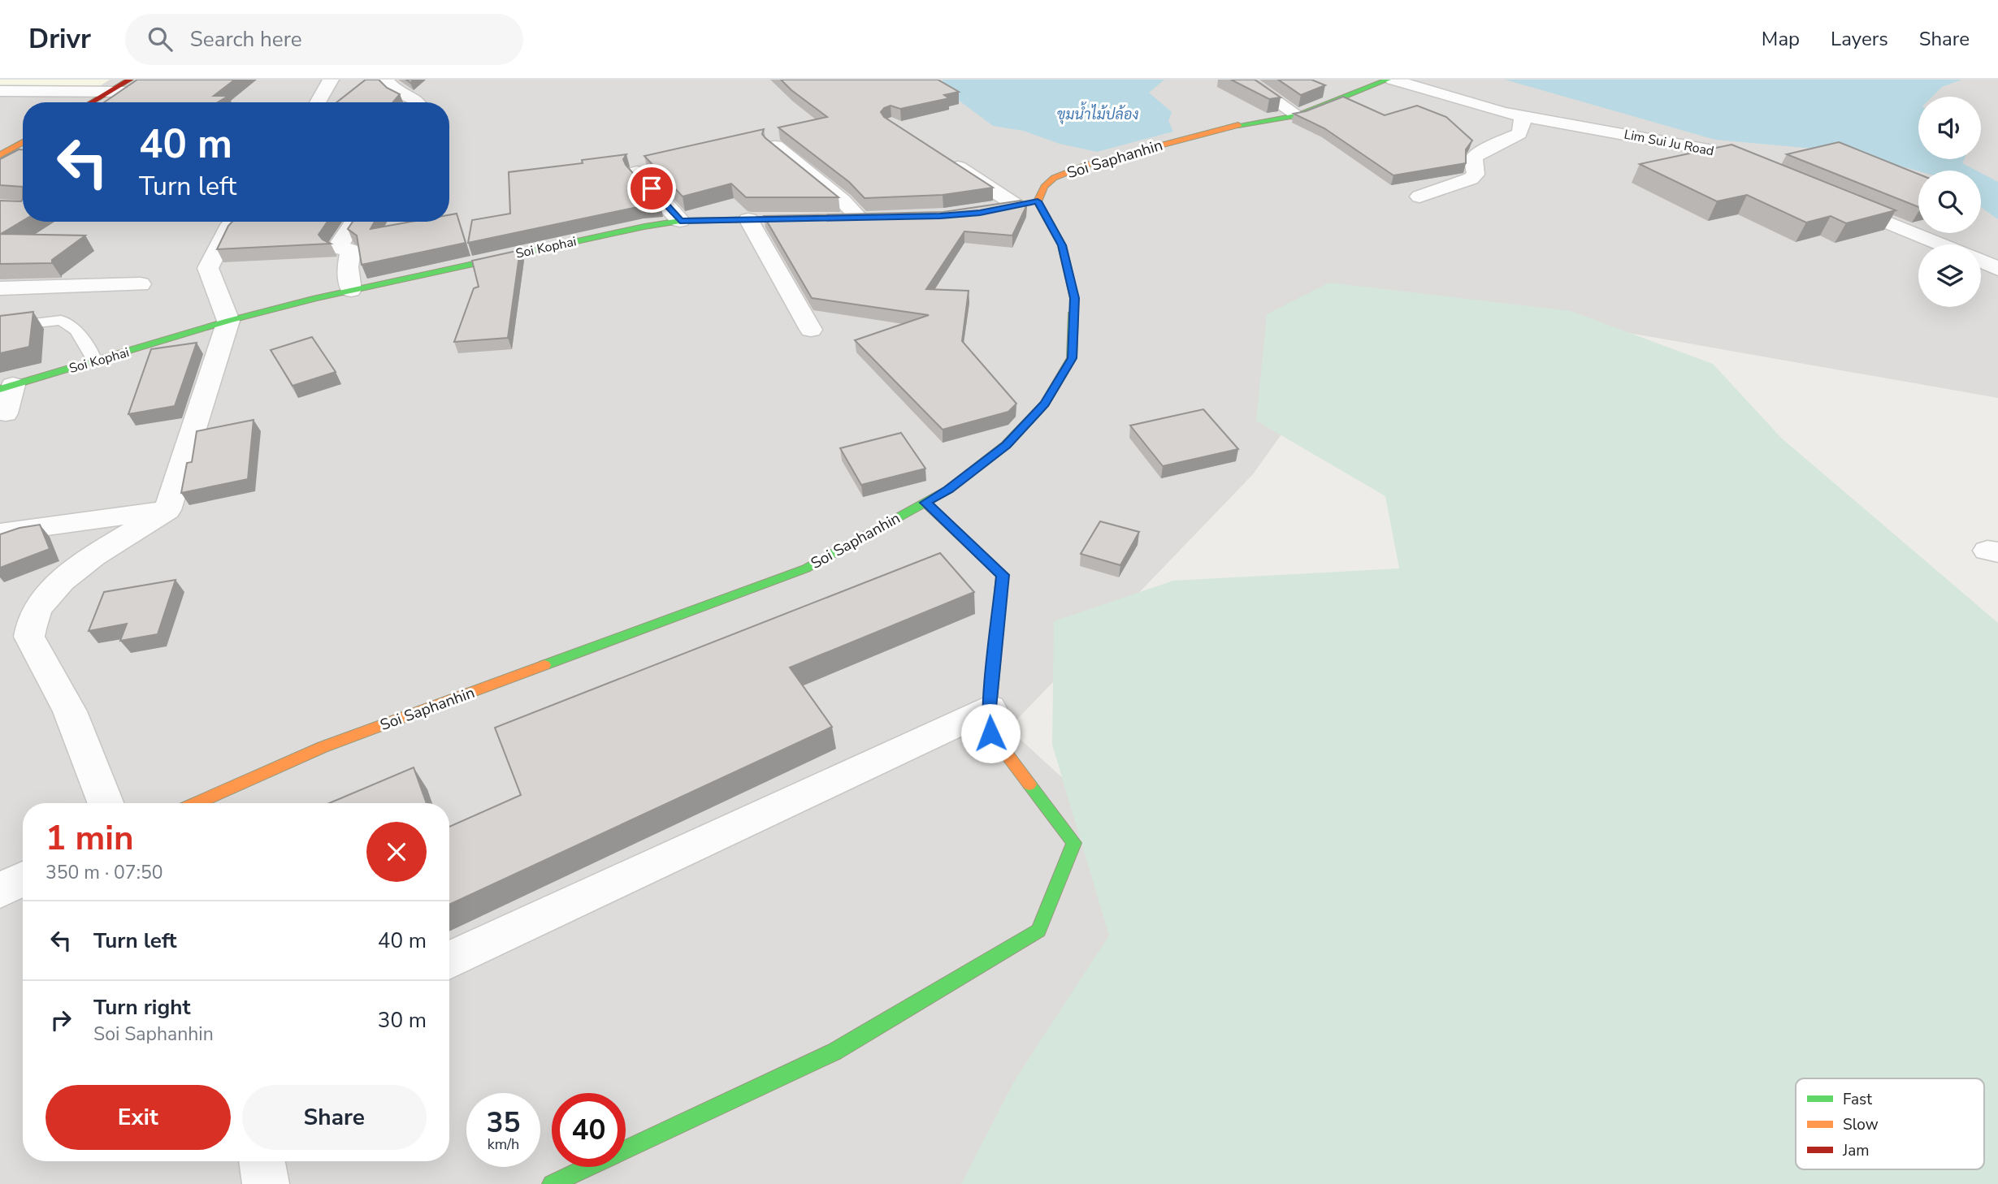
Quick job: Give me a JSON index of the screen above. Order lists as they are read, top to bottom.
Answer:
{
  "streets": {
    "street": ["Lim Sui Ju Road", "Soi Saphanhin", "Soi Kophai"]
  },
  "water": ["ขุมน้ำไม้ปล้อง"],
  "legend": ["Fast", "Slow", "Jam"],
  "page": {
    "header": "Drivr",
    "search": "Search here",
    "nav": ["Map", "Layers", "Share"],
    "turn": ["40 m", "Turn left"],
    "heading": ["1 min", "350 m · 07:50"],
    "list": [
      {
        "name": "Turn left",
        "value": "40 m"
      },
      {
        "name": "Turn right",
        "note": "Soi Saphanhin",
        "value": "30 m"
      }
    ],
    "buttons": ["Exit", "Share"],
    "speed": "35 km/h",
    "limit": "40"
  }
}
